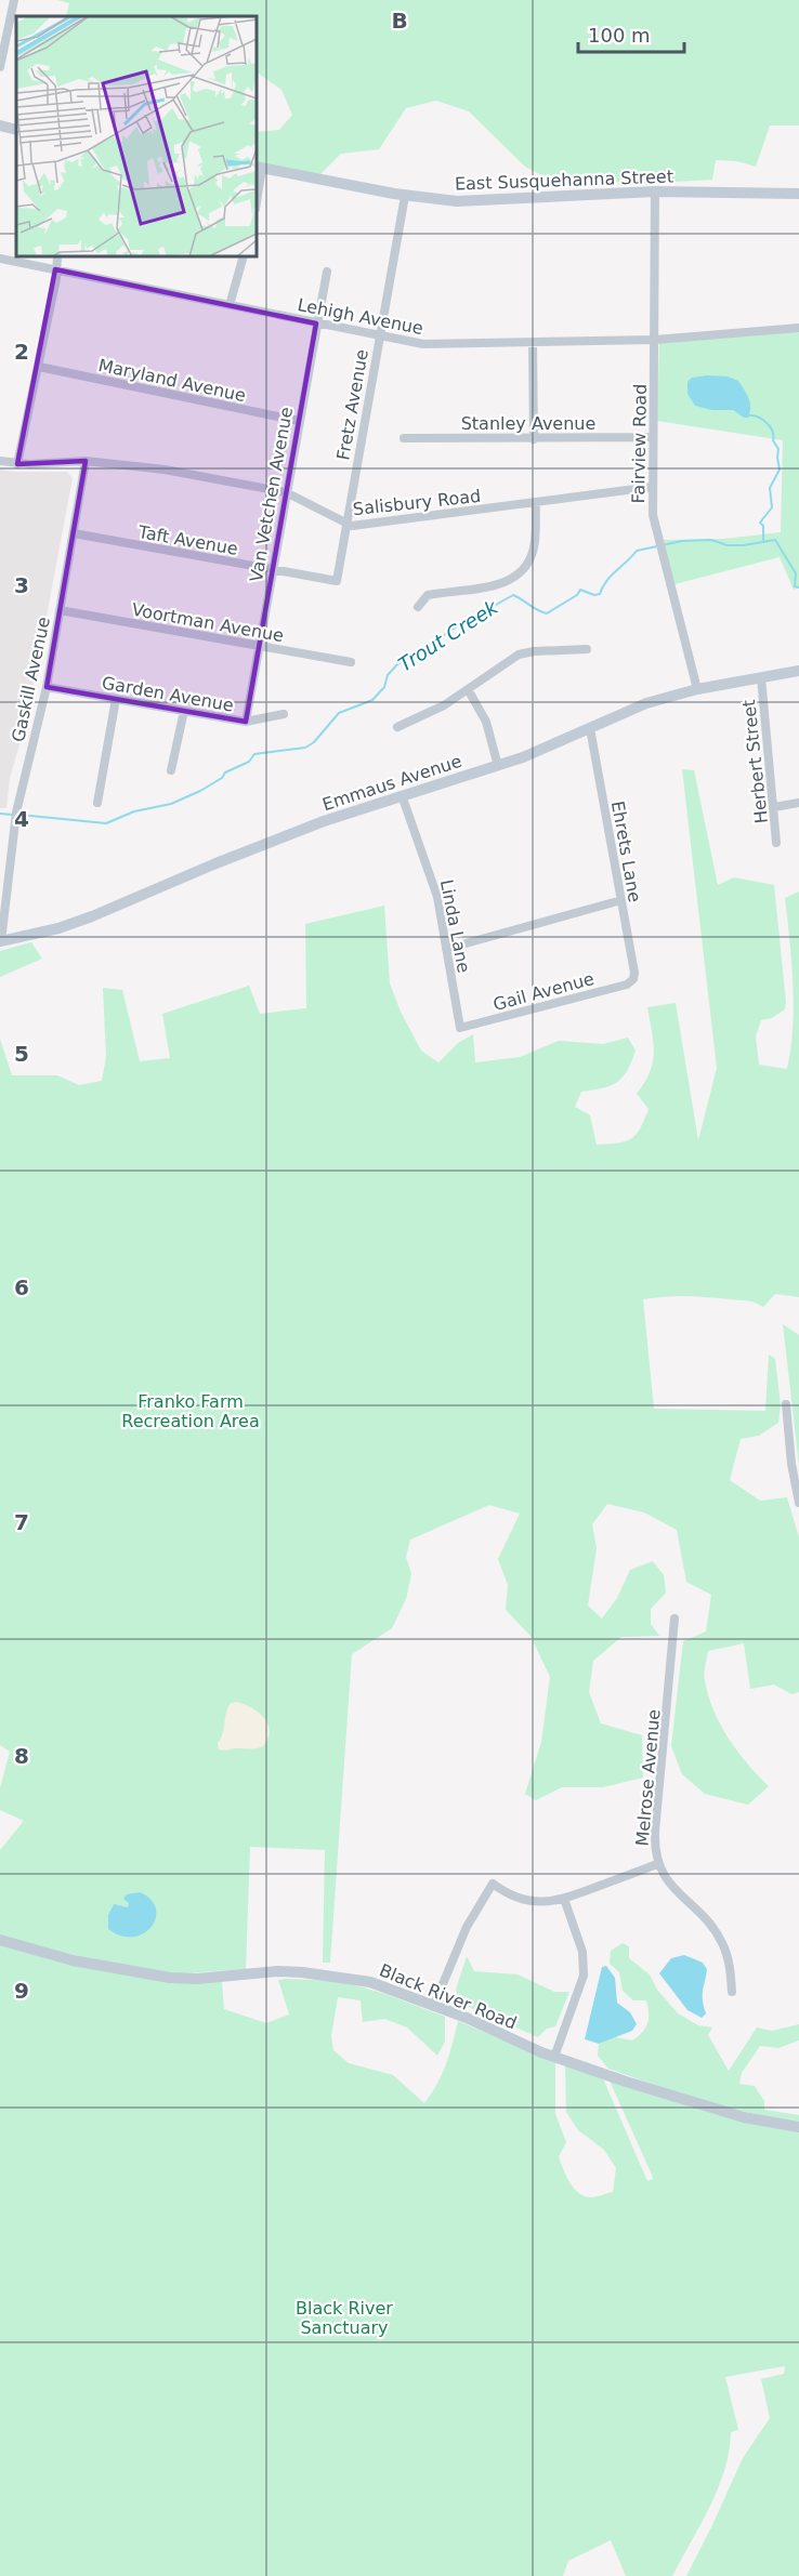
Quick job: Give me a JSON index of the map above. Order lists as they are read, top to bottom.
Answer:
{
  "streets": {
    "main road": ["East Susquehanna Street", "Emmaus Avenue", "Black River Road"],
    "street": [
      "Lehigh Avenue",
      "Maryland Avenue",
      "Fretz Avenue",
      "Stanley Avenue",
      "Fairview Road",
      "Van Vetchen Avenue",
      "Salisbury Road",
      "Taft Avenue",
      "Voortman Avenue",
      "Gaskill Avenue",
      "Garden Avenue",
      "Herbert Street",
      "Ehrets Lane",
      "Linda Lane",
      "Gail Avenue",
      "Melrose Avenue"
    ]
  },
  "crossings": [
    ["East Susquehanna Street", "Fretz Avenue"],
    ["East Susquehanna Street", "Fairview Road"],
    ["Lehigh Avenue", "Fretz Avenue"],
    ["Lehigh Avenue", "Fairview Road"],
    ["Lehigh Avenue", "Van Vetchen Avenue"],
    ["Maryland Avenue", "Van Vetchen Avenue"],
    ["Fretz Avenue", "Salisbury Road"],
    ["Fretz Avenue", "Taft Avenue"],
    ["Stanley Avenue", "Fairview Road"],
    ["Fairview Road", "Salisbury Road"],
    ["Fairview Road", "Emmaus Avenue"],
    ["Van Vetchen Avenue", "Salisbury Road"],
    ["Van Vetchen Avenue", "Taft Avenue"],
    ["Van Vetchen Avenue", "Voortman Avenue"],
    ["Van Vetchen Avenue", "Garden Avenue"],
    ["Salisbury Road", "Gaskill Avenue"],
    ["Taft Avenue", "Gaskill Avenue"],
    ["Voortman Avenue", "Gaskill Avenue"],
    ["Gaskill Avenue", "Garden Avenue"],
    ["Gaskill Avenue", "Emmaus Avenue"],
    ["Herbert Street", "Emmaus Avenue"],
    ["Emmaus Avenue", "Ehrets Lane"],
    ["Emmaus Avenue", "Linda Lane"],
    ["Ehrets Lane", "Gail Avenue"],
    ["Linda Lane", "Gail Avenue"]
  ],
  "water": ["Trout Creek"],
  "parks": ["Franko Farm Recreation Area", "Black River Sanctuary"],
  "scale_bar": "100 m",
  "grid": {
    "columns": ["B"],
    "rows": [
      "2",
      "3",
      "4",
      "5",
      "6",
      "7",
      "8",
      "9"
    ]
  }
}
